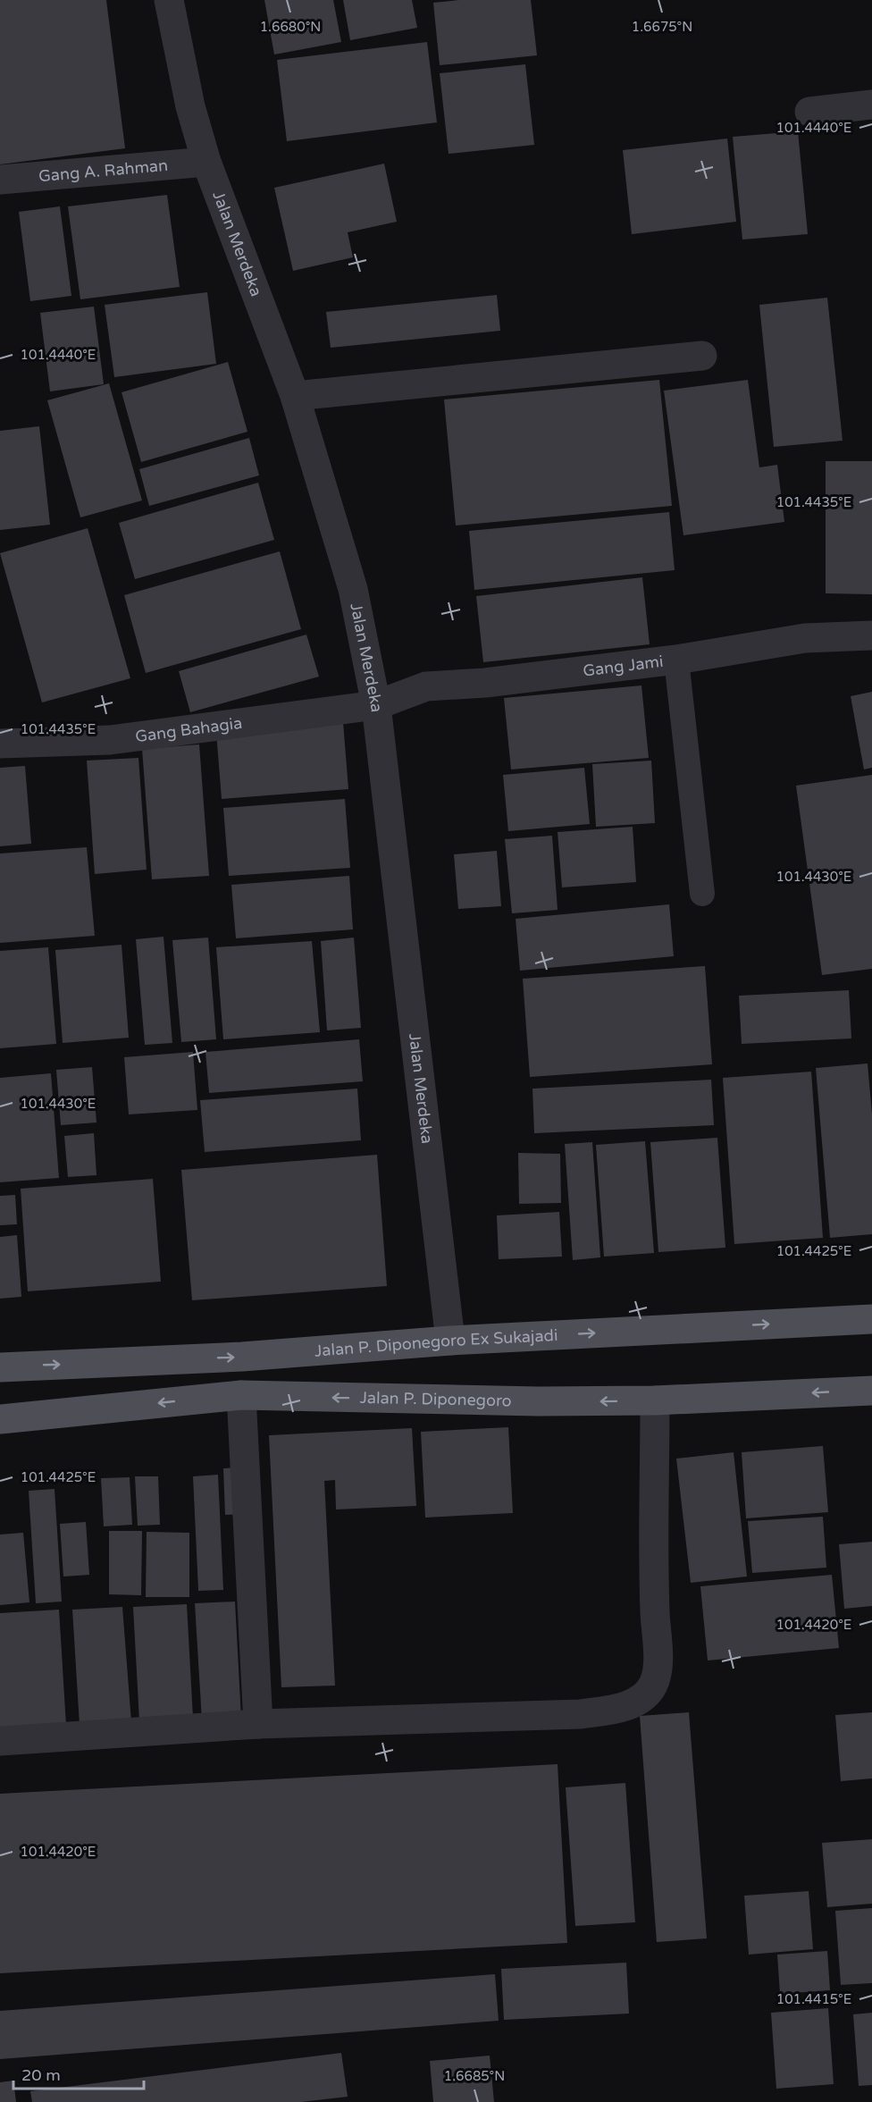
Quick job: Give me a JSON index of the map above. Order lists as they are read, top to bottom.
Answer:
{
  "streets": {
    "main road": ["Jalan P. Diponegoro Ex Sukajadi", "Jalan P. Diponegoro"],
    "street": [
      "Gang A. Rahman",
      "Jalan Merdeka",
      "Gang Jami",
      "Gang Bahagia"
    ]
  },
  "crossings": [
    ["Gang A. Rahman", "Jalan Merdeka"],
    ["Jalan Merdeka", "Gang Jami"],
    ["Jalan Merdeka", "Gang Bahagia"],
    ["Jalan Merdeka", "Jalan P. Diponegoro Ex Sukajadi"],
    ["Gang Jami", "Gang Bahagia"]
  ],
  "one_way": ["Jalan P. Diponegoro Ex Sukajadi", "Jalan P. Diponegoro"],
  "scale_bar": "20 m",
  "coordinates": [
    "1.6680°N",
    "1.6675°N",
    "101.4440°E",
    "101.4435°E",
    "101.4430°E",
    "101.4425°E",
    "101.4420°E",
    "101.4415°E",
    "1.6685°N"
  ]
}
